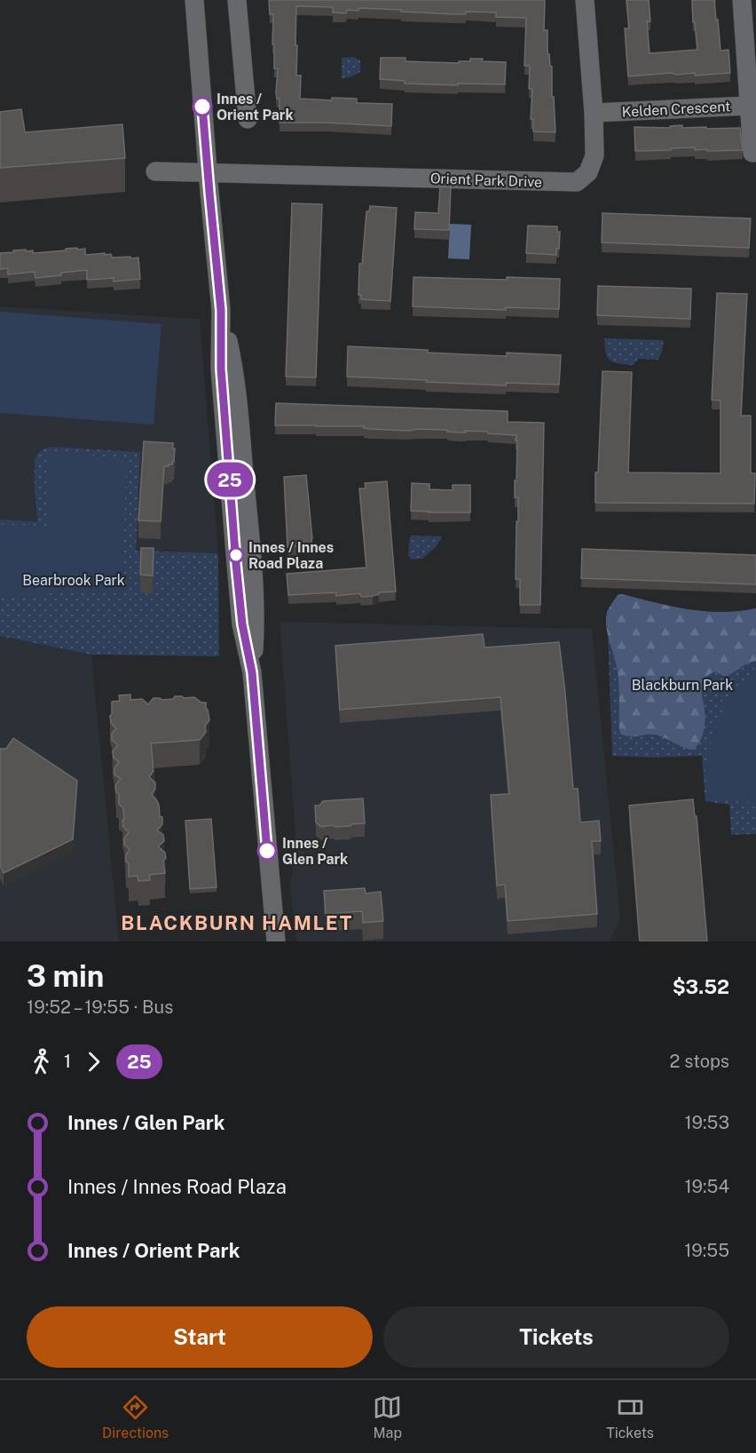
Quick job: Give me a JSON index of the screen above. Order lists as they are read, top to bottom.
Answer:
{
  "streets": {
    "street": ["Kelden Crescent", "Orient Park Drive"]
  },
  "crossings": [
    ["Kelden Crescent", "Orient Park Drive"]
  ],
  "districts": ["BLACKBURN HAMLET"],
  "parks": ["Bearbrook Park", "Blackburn Park"],
  "places": ["Innes / Orient Park", "Innes / Innes Road Plaza", "Innes / Glen Park"],
  "lines": ["bus line 25"],
  "page": {
    "on_map": "25",
    "heading": ["3 min", "19:52 – 19:55 · Bus", "$3.52"],
    "legs": ["1", "25", "2 stops"],
    "list": [
      {
        "name": "Innes / Glen Park",
        "value": "19:53"
      },
      {
        "name": "Innes / Innes Road Plaza",
        "value": "19:54"
      },
      {
        "name": "Innes / Orient Park",
        "value": "19:55"
      }
    ],
    "buttons": ["Start", "Tickets"],
    "tabs": ["Directions", "Map", "Tickets"]
  }
}
